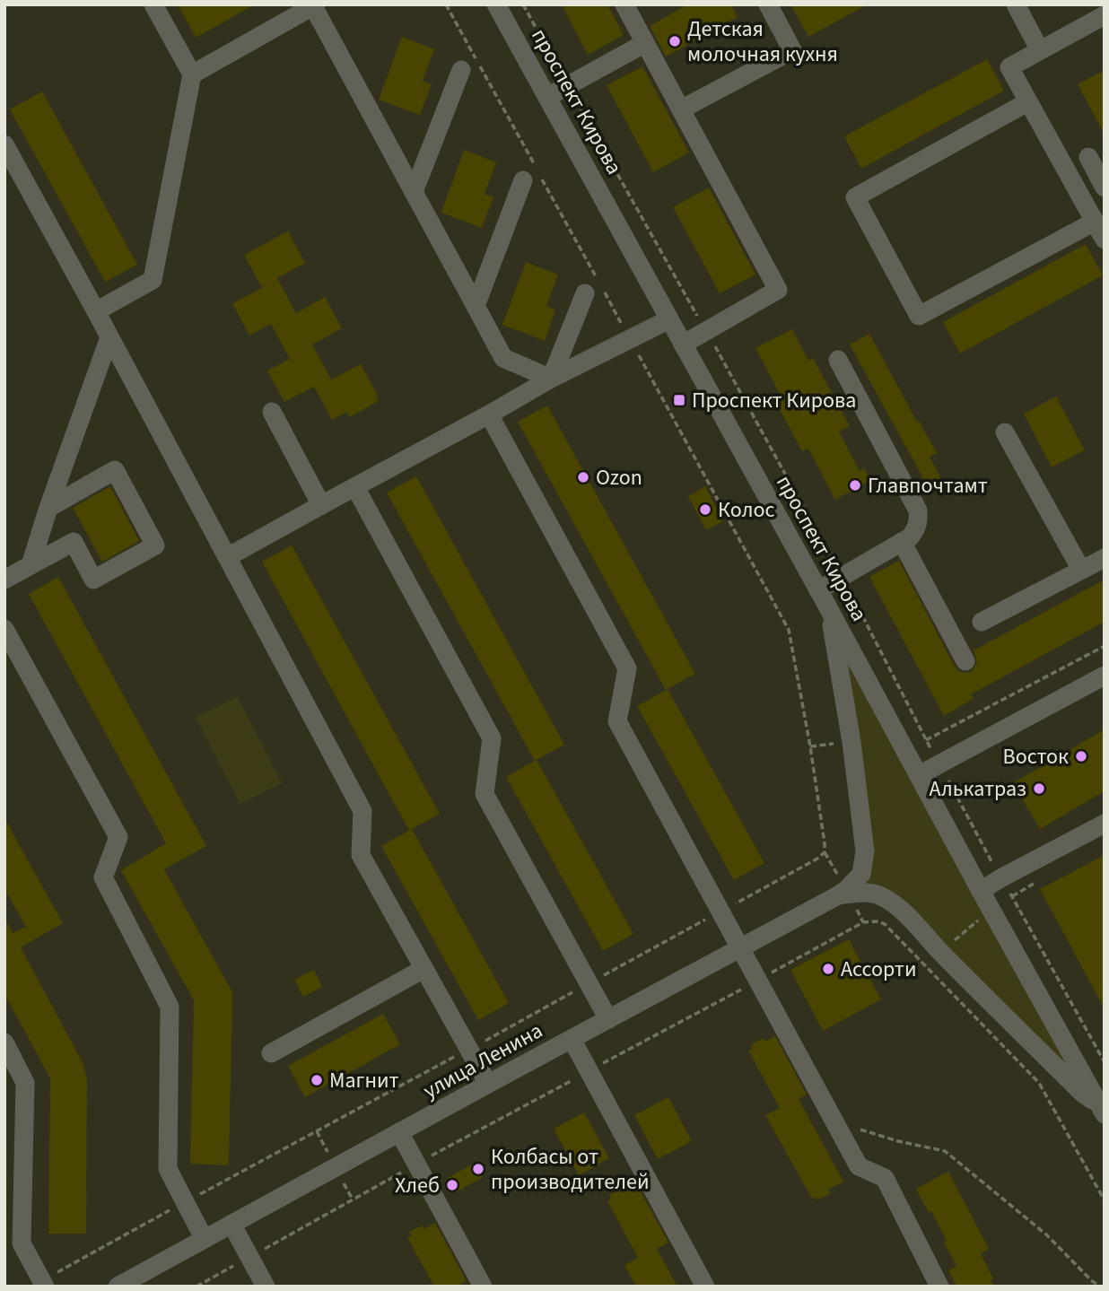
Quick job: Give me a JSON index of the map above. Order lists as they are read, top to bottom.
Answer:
{
  "streets": {
    "street": ["проспект Кирова", "улица Ленина"]
  },
  "places": {
    "other": [
      "Детская молочная кухня",
      "Ozon",
      "Главпочтамт",
      "Колос",
      "Восток",
      "Алькатраз",
      "Ассорти",
      "Магнит",
      "Колбасы от производителей",
      "Хлеб"
    ],
    "transit": ["Проспект Кирова"]
  }
}
